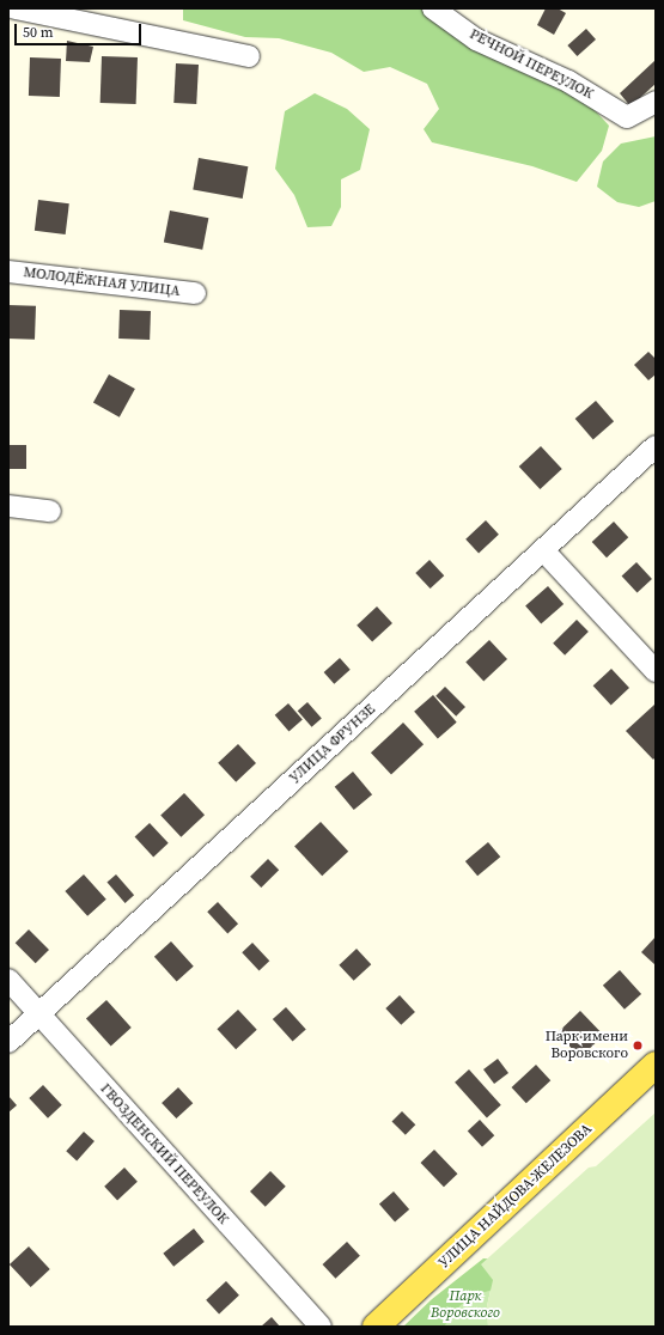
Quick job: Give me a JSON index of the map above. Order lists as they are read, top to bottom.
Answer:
{
  "streets": {
    "main road": ["УЛИЦА НАЙДОВА-ЖЕЛЕЗОВА"],
    "street": [
      "РЕЧНОЙ ПЕРЕУЛОК",
      "МОЛОДЁЖНАЯ УЛИЦА",
      "УЛИЦА ФРУНЗЕ",
      "ГВОЗДЕНСКИЙ ПЕРЕУЛОК"
    ]
  },
  "crossings": [
    ["УЛИЦА ФРУНЗЕ", "ГВОЗДЕНСКИЙ ПЕРЕУЛОК"]
  ],
  "parks": ["Парк Воровского"],
  "places": ["Парк имени Воровского"],
  "scale_bar": "50 m"
}
